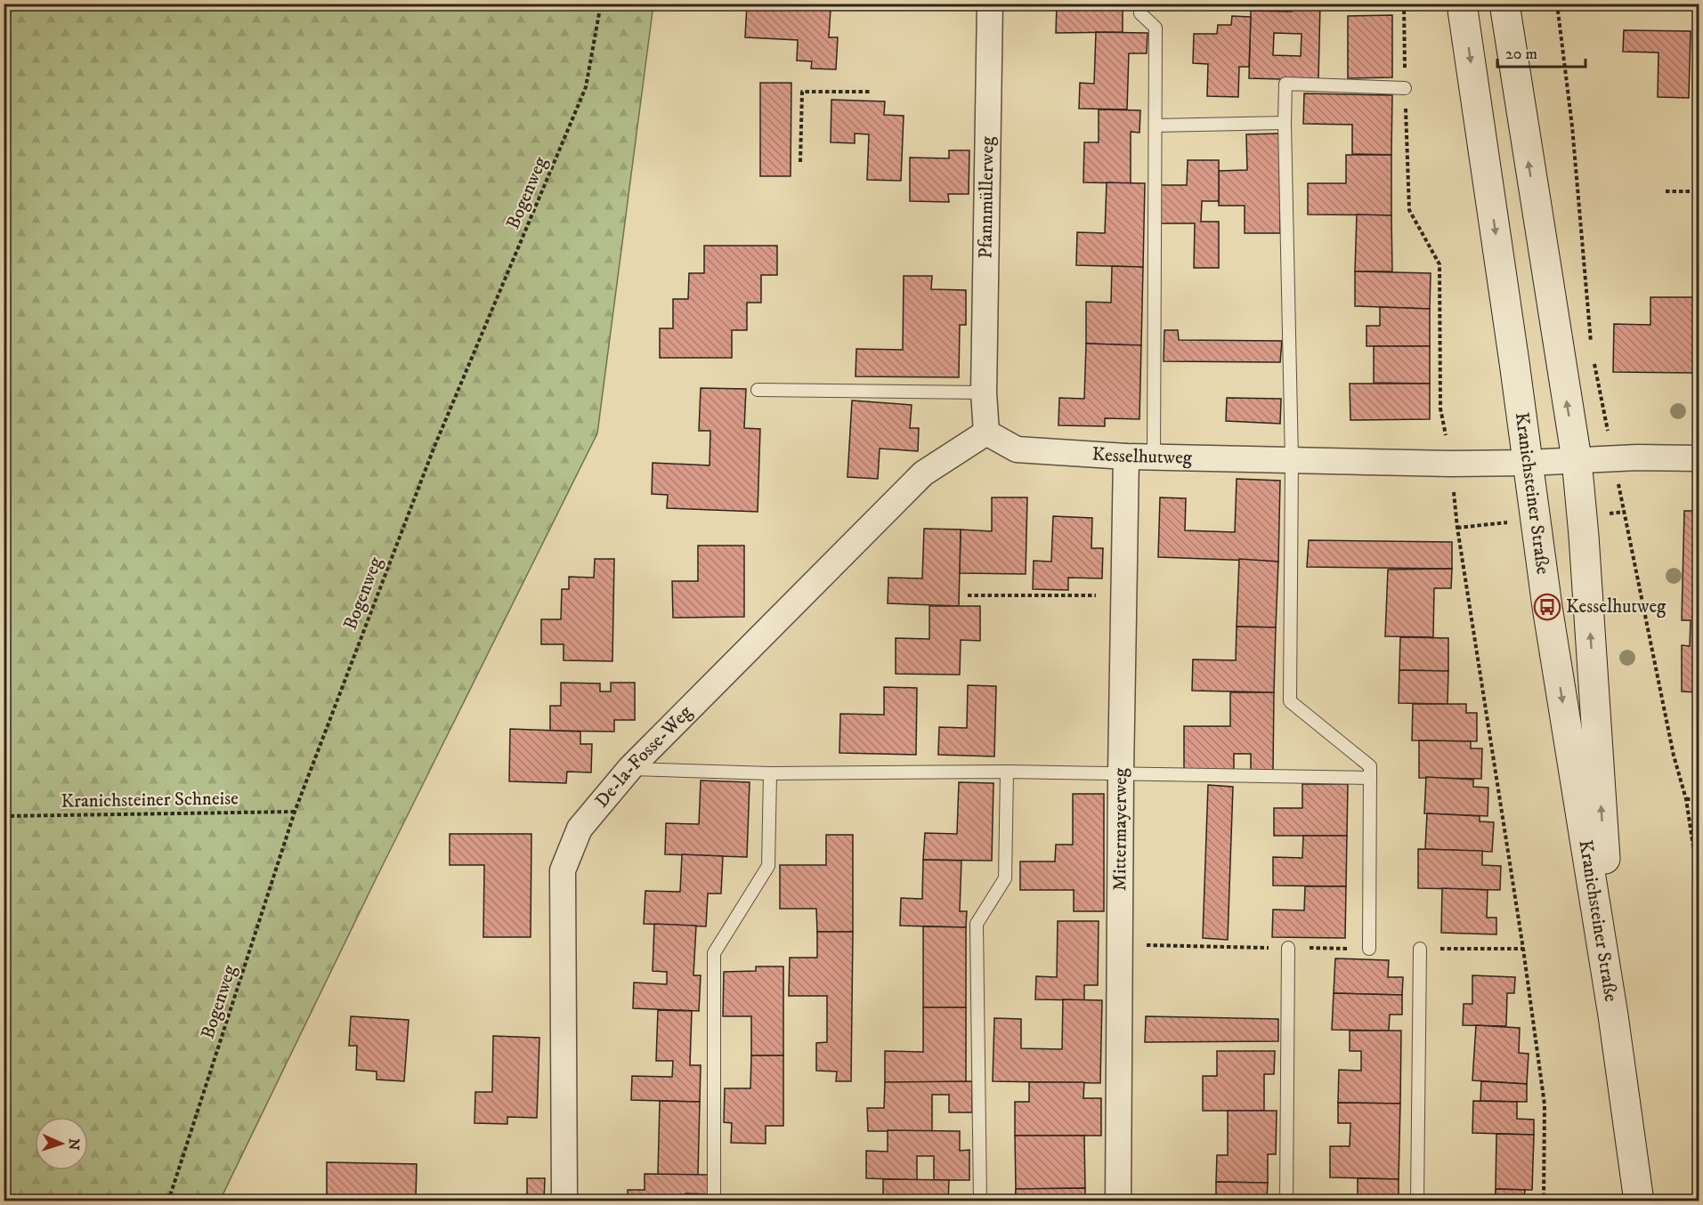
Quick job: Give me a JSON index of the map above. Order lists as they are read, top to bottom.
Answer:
{
  "streets": {
    "main road": ["Kranichsteiner Straße"],
    "street": [
      "Pfannmüllerweg",
      "Kesselhutweg",
      "De-la-Fosse-Weg",
      "Mittermayerweg"
    ],
    "path": ["Bogenweg", "Kranichsteiner Schneise"]
  },
  "crossings": [
    ["Bogenweg", "Kranichsteiner Schneise"],
    ["Pfannmüllerweg", "Kesselhutweg"],
    ["Pfannmüllerweg", "De-la-Fosse-Weg"],
    ["Kesselhutweg", "Kranichsteiner Straße"],
    ["Kesselhutweg", "De-la-Fosse-Weg"],
    ["Kesselhutweg", "Mittermayerweg"]
  ],
  "places": {
    "bus stop": ["Kesselhutweg"]
  },
  "scale_bar": "20 m",
  "north": "right"
}
